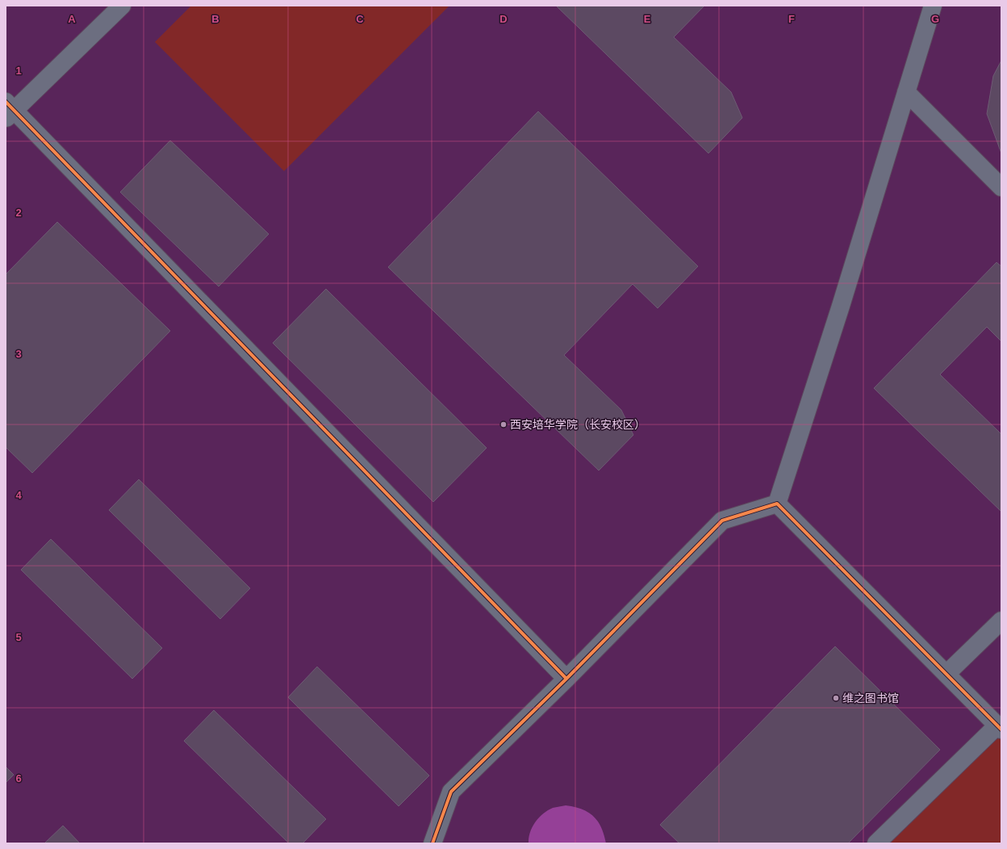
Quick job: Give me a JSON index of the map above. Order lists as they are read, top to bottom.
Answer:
{
  "places": ["西安培华学院（长安校区）", "维之图书馆"],
  "grid": {
    "columns": [
      "A",
      "B",
      "C",
      "D",
      "E",
      "F",
      "G"
    ],
    "rows": [
      "1",
      "2",
      "3",
      "4",
      "5",
      "6"
    ]
  }
}
